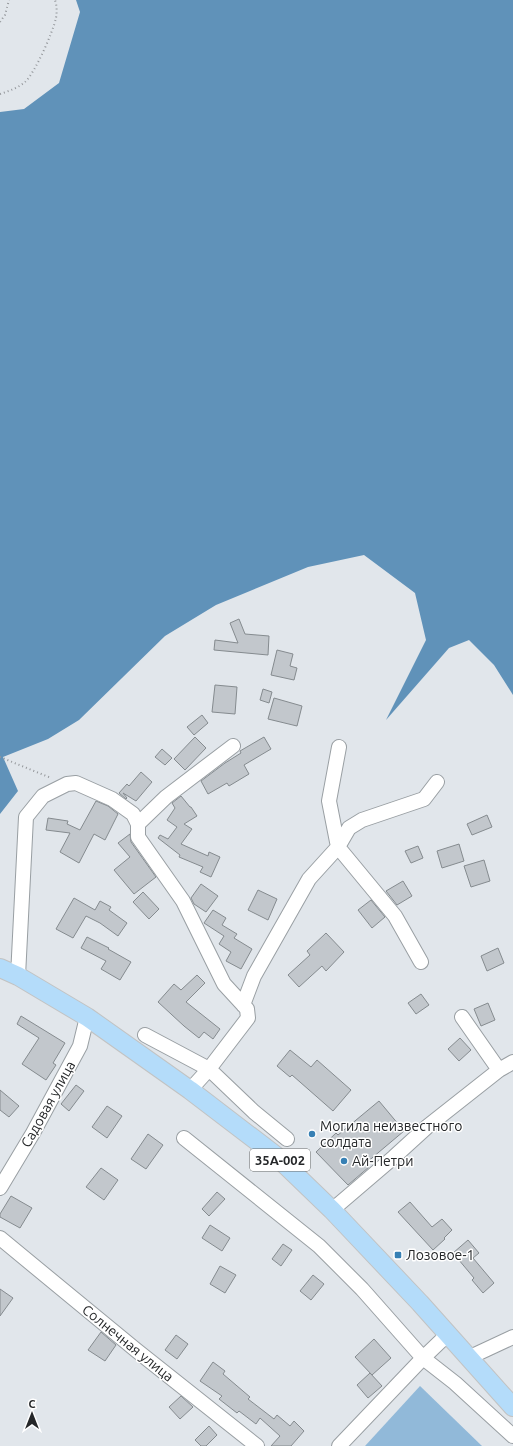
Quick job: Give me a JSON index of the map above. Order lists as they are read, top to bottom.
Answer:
{
  "streets": {
    "main road": ["35А-002"],
    "street": ["Садовая улица", "Солнечная улица"]
  },
  "crossings": [
    ["Садовая улица", "35А-002"]
  ],
  "places": {
    "other": ["Могила неизвестного солдата", "Ай-Петри"],
    "transit": ["Лозовое-1"]
  },
  "north": "top"
}
